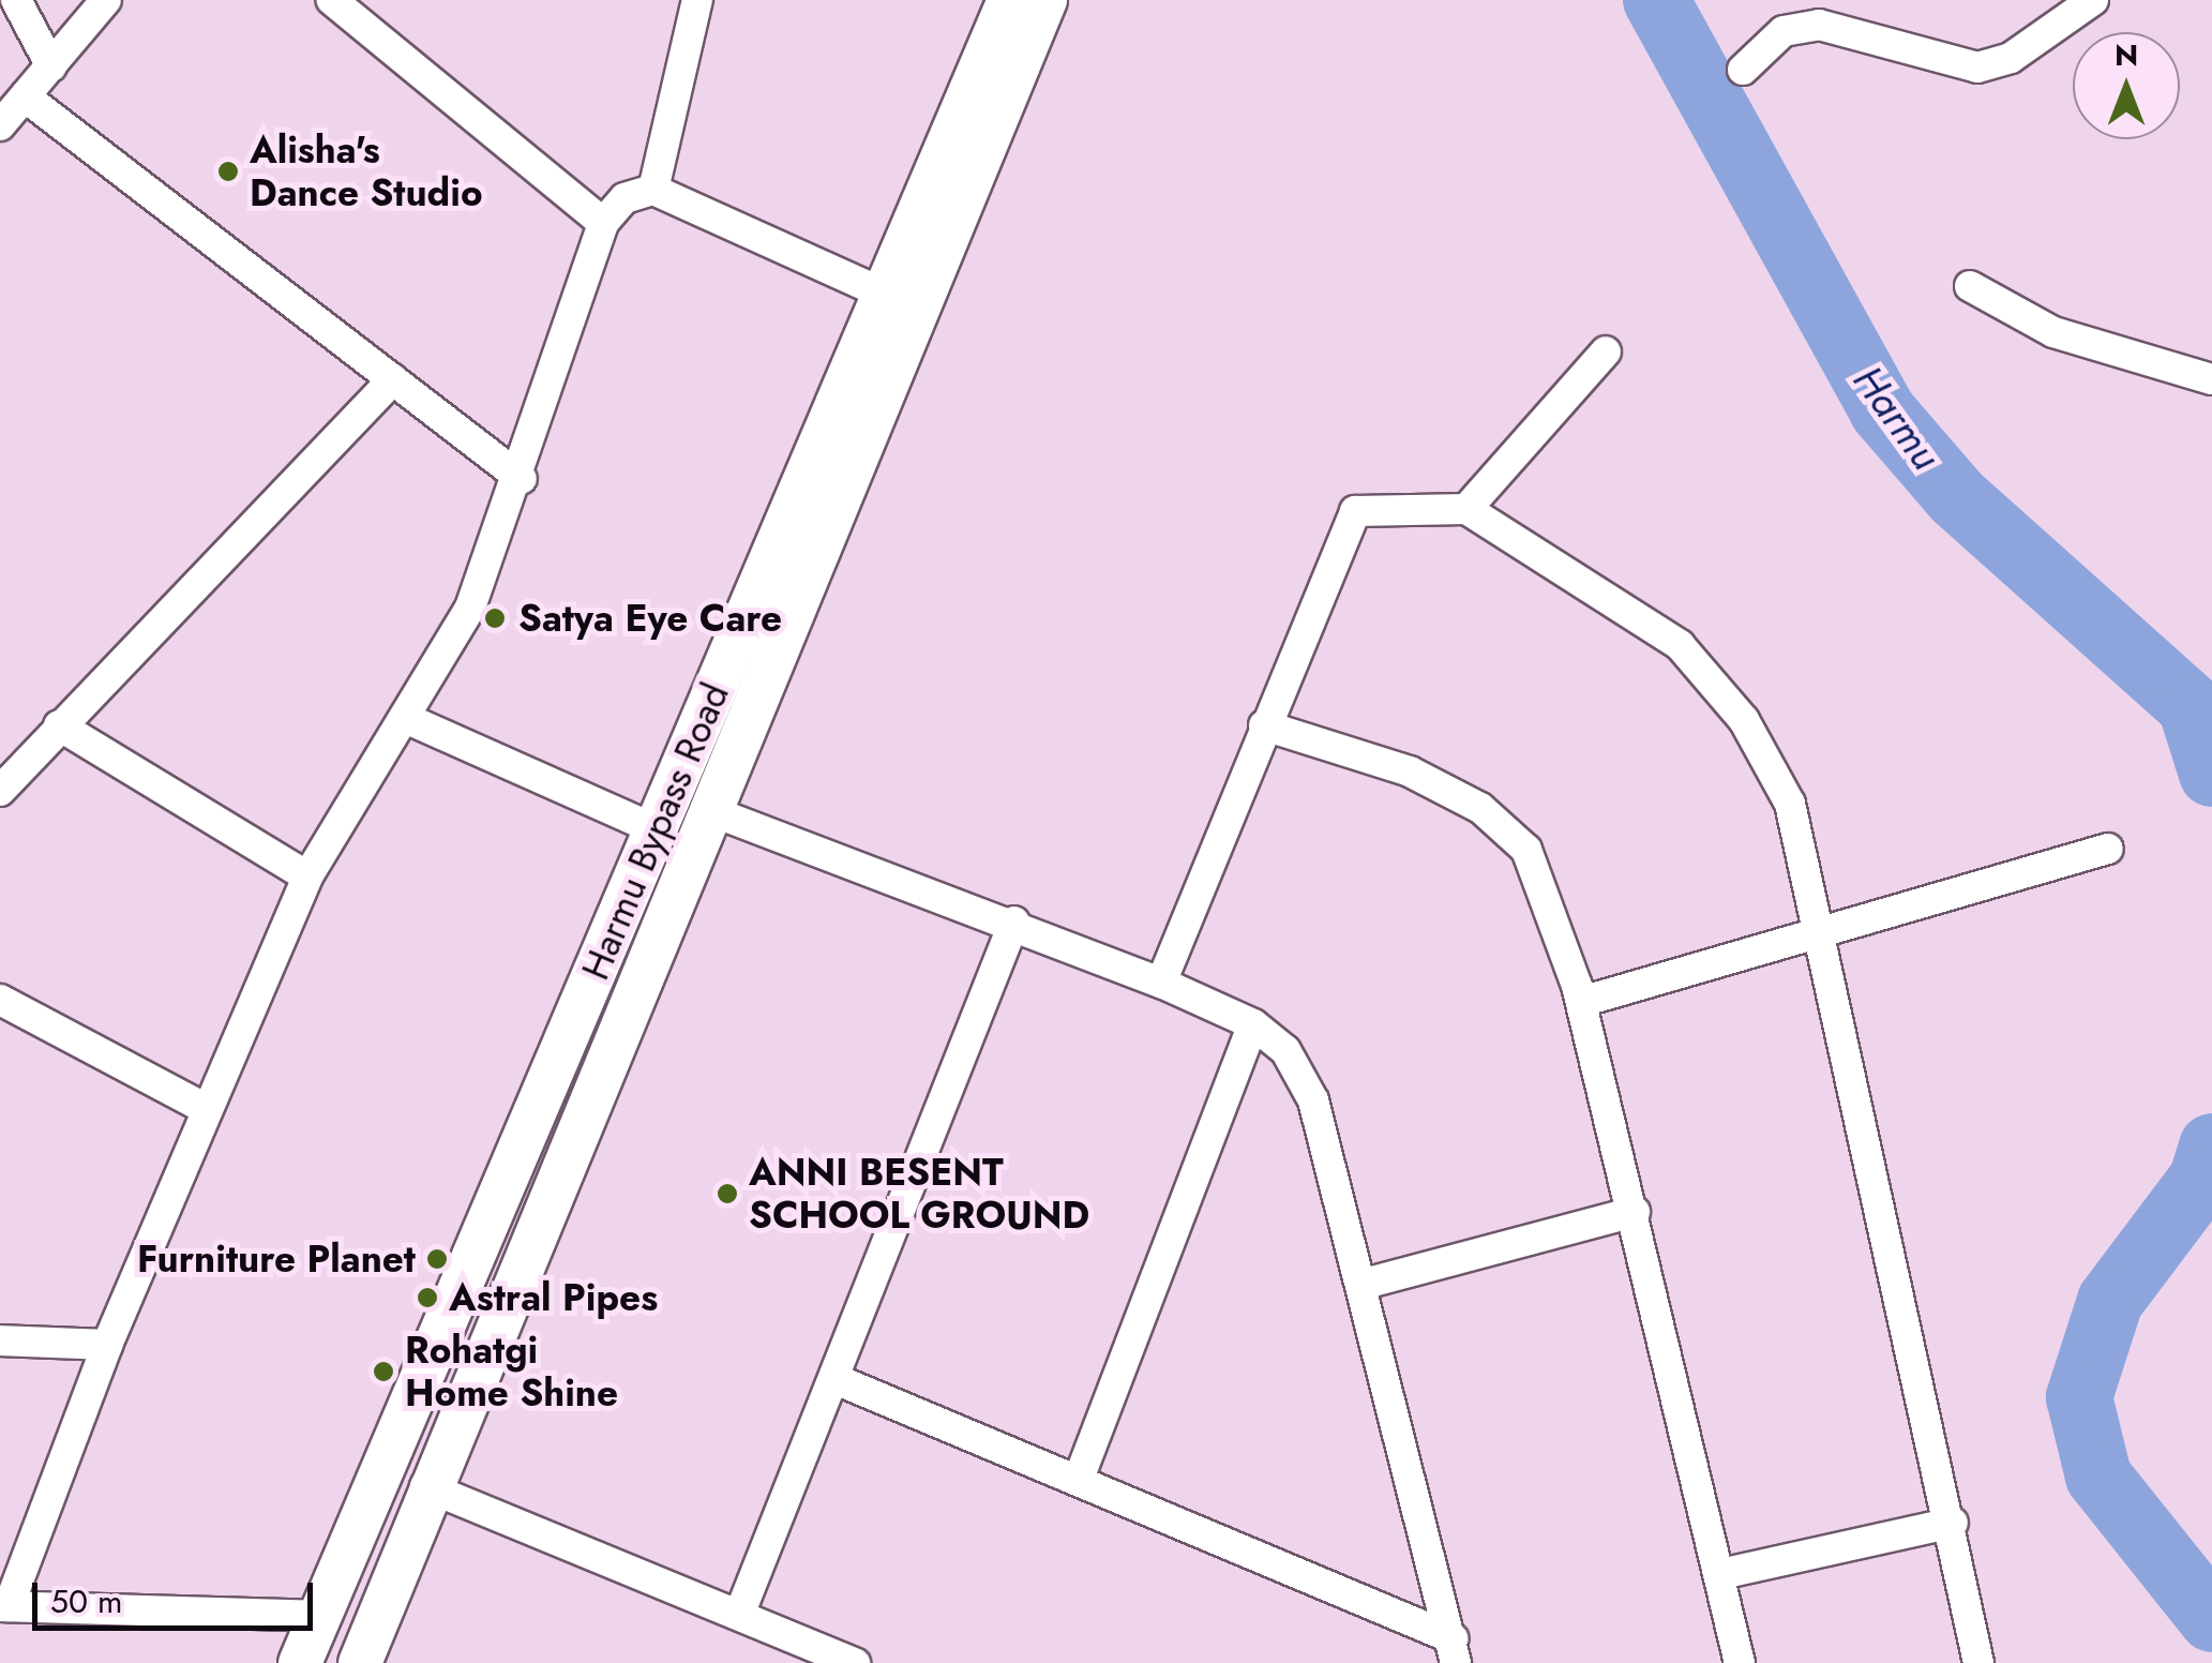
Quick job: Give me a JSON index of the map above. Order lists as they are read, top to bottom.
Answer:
{
  "streets": {
    "main road": ["Harmu Bypass Road"]
  },
  "water": ["Harmu"],
  "places": [
    "Alisha's Dance Studio",
    "Satya Eye Care",
    "ANNI BESENT SCHOOL GROUND",
    "Furniture Planet",
    "Astral Pipes",
    "Rohatgi Home Shine"
  ],
  "scale_bar": "50 m",
  "north": "top"
}
